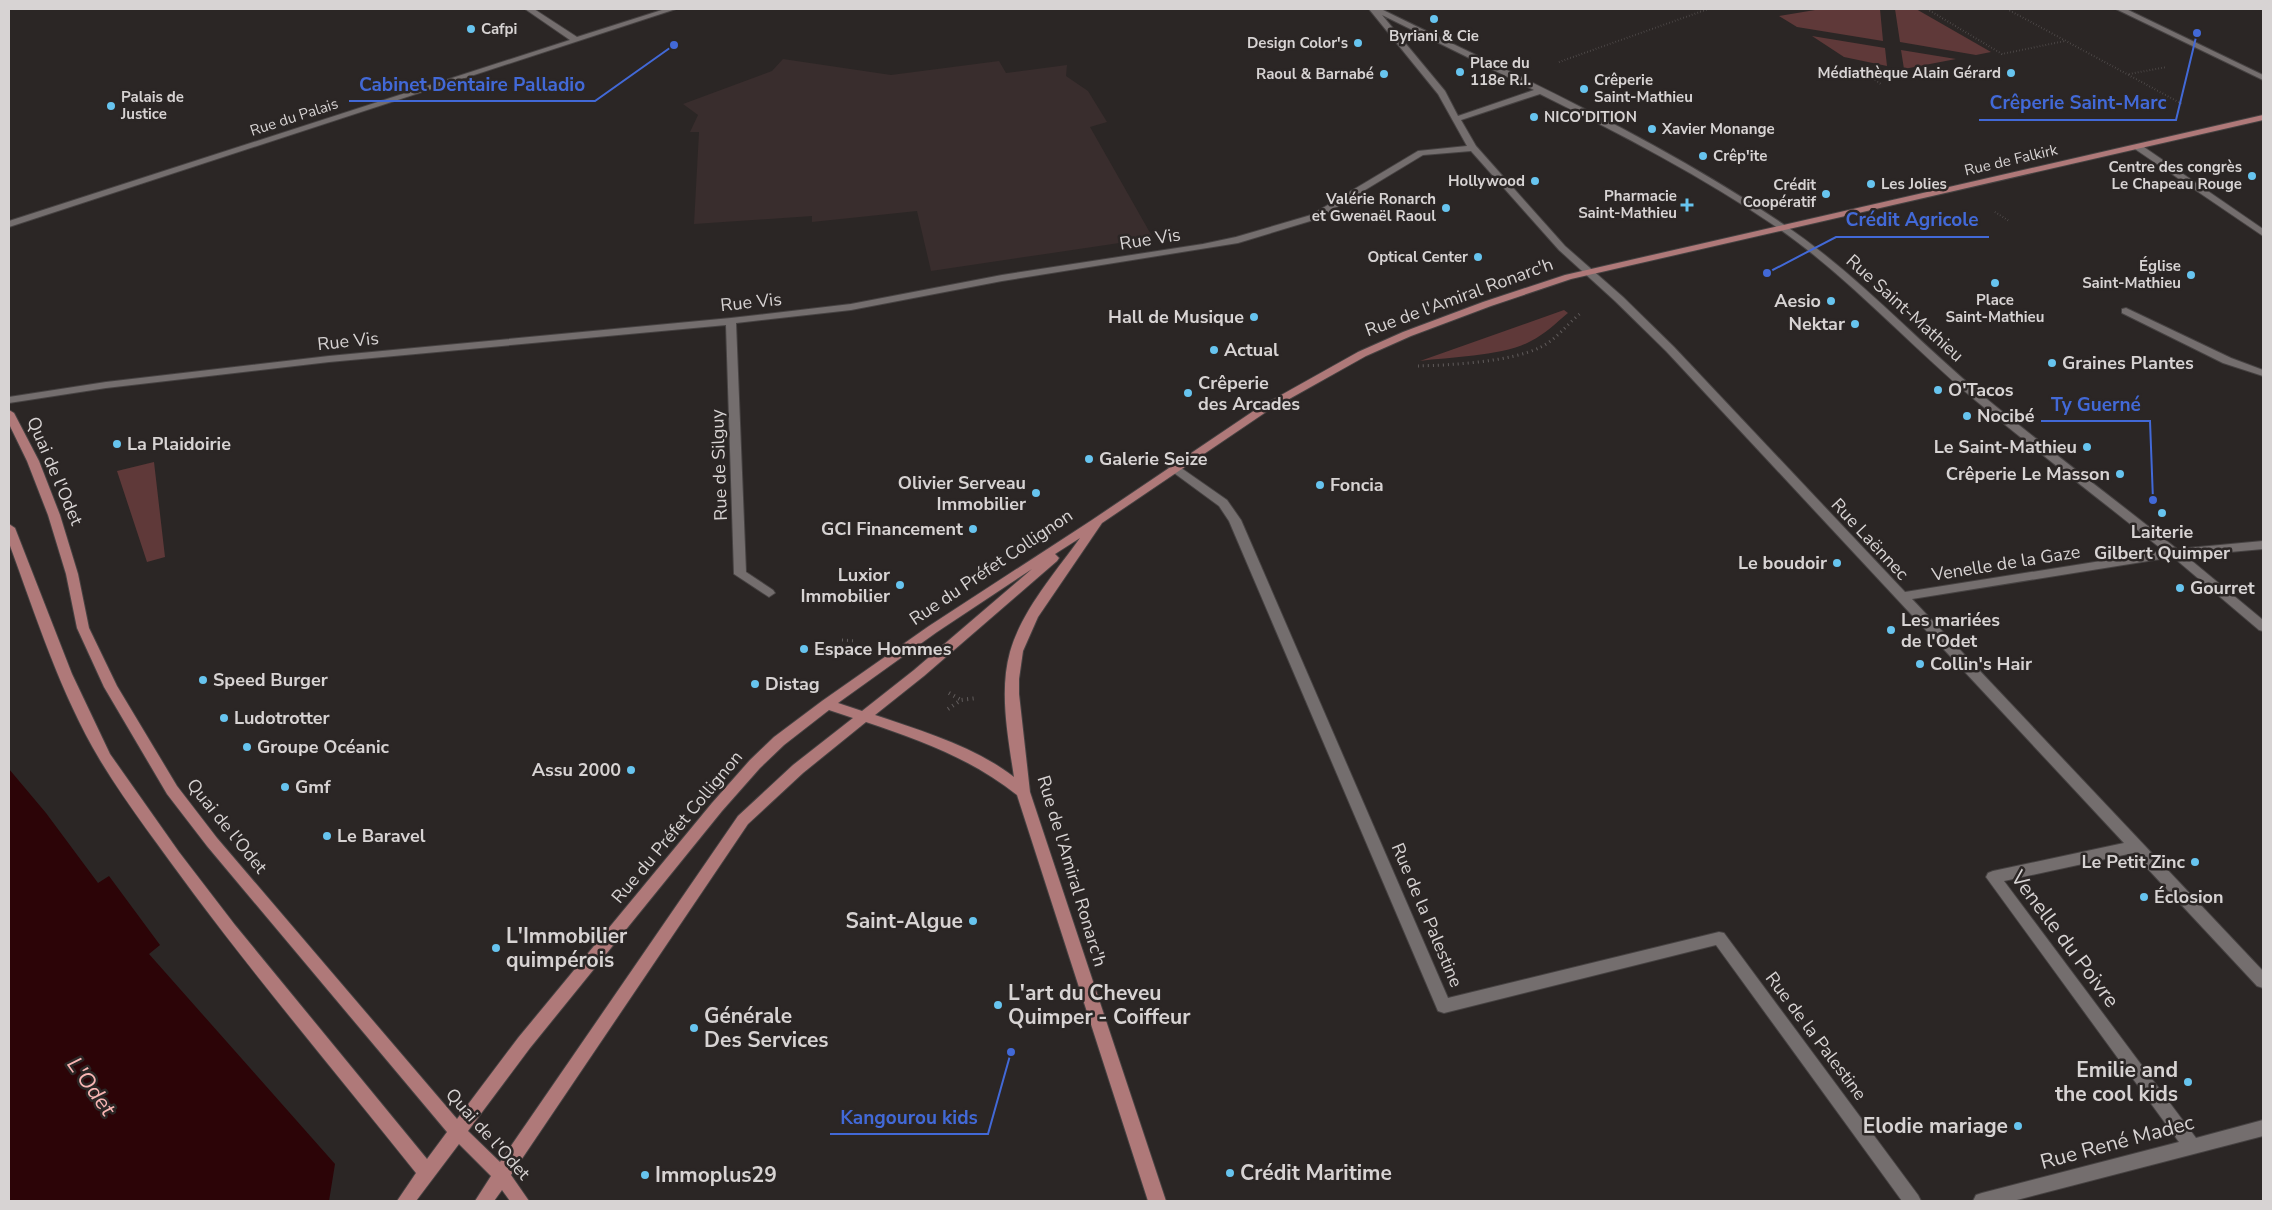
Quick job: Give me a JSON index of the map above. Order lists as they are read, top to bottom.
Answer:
{
  "streets": {
    "main road": [
      "Rue de Falkirk",
      "Rue de l'Amiral Ronarc'h",
      "Quai de l'Odet",
      "Rue du Préfet Collignon"
    ],
    "street": [
      "Rue du Palais",
      "Rue Vis",
      "Rue Saint-Mathieu",
      "Rue de Silguy",
      "Rue Laënnec",
      "Venelle de la Gaze",
      "Rue de la Palestine",
      "Venelle du Poivre",
      "Rue René Madec"
    ]
  },
  "crossings": [
    ["Rue de Falkirk", "Rue de l'Amiral Ronarc'h"],
    ["Rue de Falkirk", "Rue Saint-Mathieu"],
    ["Rue de Falkirk", "Rue Laënnec"],
    ["Rue Vis", "Rue de Silguy"],
    ["Rue Vis", "Rue Laënnec"],
    ["Rue de l'Amiral Ronarc'h", "Rue Laënnec"],
    ["Rue de l'Amiral Ronarc'h", "Rue du Préfet Collignon"],
    ["Rue de l'Amiral Ronarc'h", "Rue de la Palestine"],
    ["Rue Saint-Mathieu", "Venelle de la Gaze"],
    ["Quai de l'Odet", "Rue du Préfet Collignon"],
    ["Rue Laënnec", "Venelle de la Gaze"],
    ["Rue Laënnec", "Venelle du Poivre"],
    ["Venelle du Poivre", "Rue René Madec"]
  ],
  "water": ["L'Odet"],
  "places": {
    "other": [
      "Byriani & Cie",
      "Cafpi",
      "Crêperie Saint-Marc",
      "Design Color's",
      "Cabinet Dentaire Palladio",
      "Place du 118e R.I.",
      "Médiathèque Alain Gérard",
      "Raoul & Barnabé",
      "Crêperie Saint-Mathieu",
      "Palais de Justice",
      "NICO'DITION",
      "Xavier Monange",
      "Crêp'ite",
      "Centre des congrès Le Chapeau Rouge",
      "Hollywood",
      "Les Jolies",
      "Crédit Coopératif",
      "Valérie Ronarch et Gwenaël Raoul",
      "Optical Center",
      "Crédit Agricole",
      "Église Saint-Mathieu",
      "Place Saint-Mathieu",
      "Aesio",
      "Hall de Musique",
      "Nektar",
      "Actual",
      "Graines Plantes",
      "O'Tacos",
      "Crêperie des Arcades",
      "Nocibé",
      "La Plaidoirie",
      "Le Saint-Mathieu",
      "Galerie Seize",
      "Crêperie Le Masson",
      "Foncia",
      "Olivier Serveau Immobilier",
      "Ty Guerné",
      "Laiterie Gilbert Quimper",
      "GCI Financement",
      "Le boudoir",
      "Luxior Immobilier",
      "Gourret",
      "Les mariées de l'Odet",
      "Espace Hommes",
      "Collin's Hair",
      "Speed Burger",
      "Distag",
      "Ludotrotter",
      "Groupe Océanic",
      "Assu 2000",
      "Gmf",
      "Le Baravel",
      "Le Petit Zinc",
      "Éclosion",
      "Saint-Algue",
      "L'Immobilier quimpérois",
      "L'art du Cheveu Quimper - Coiffeur",
      "Générale Des Services",
      "Kangourou kids",
      "Emilie and the cool kids",
      "Elodie mariage",
      "Crédit Maritime",
      "Immoplus29"
    ],
    "health": ["Pharmacie Saint-Mathieu"]
  }
}
